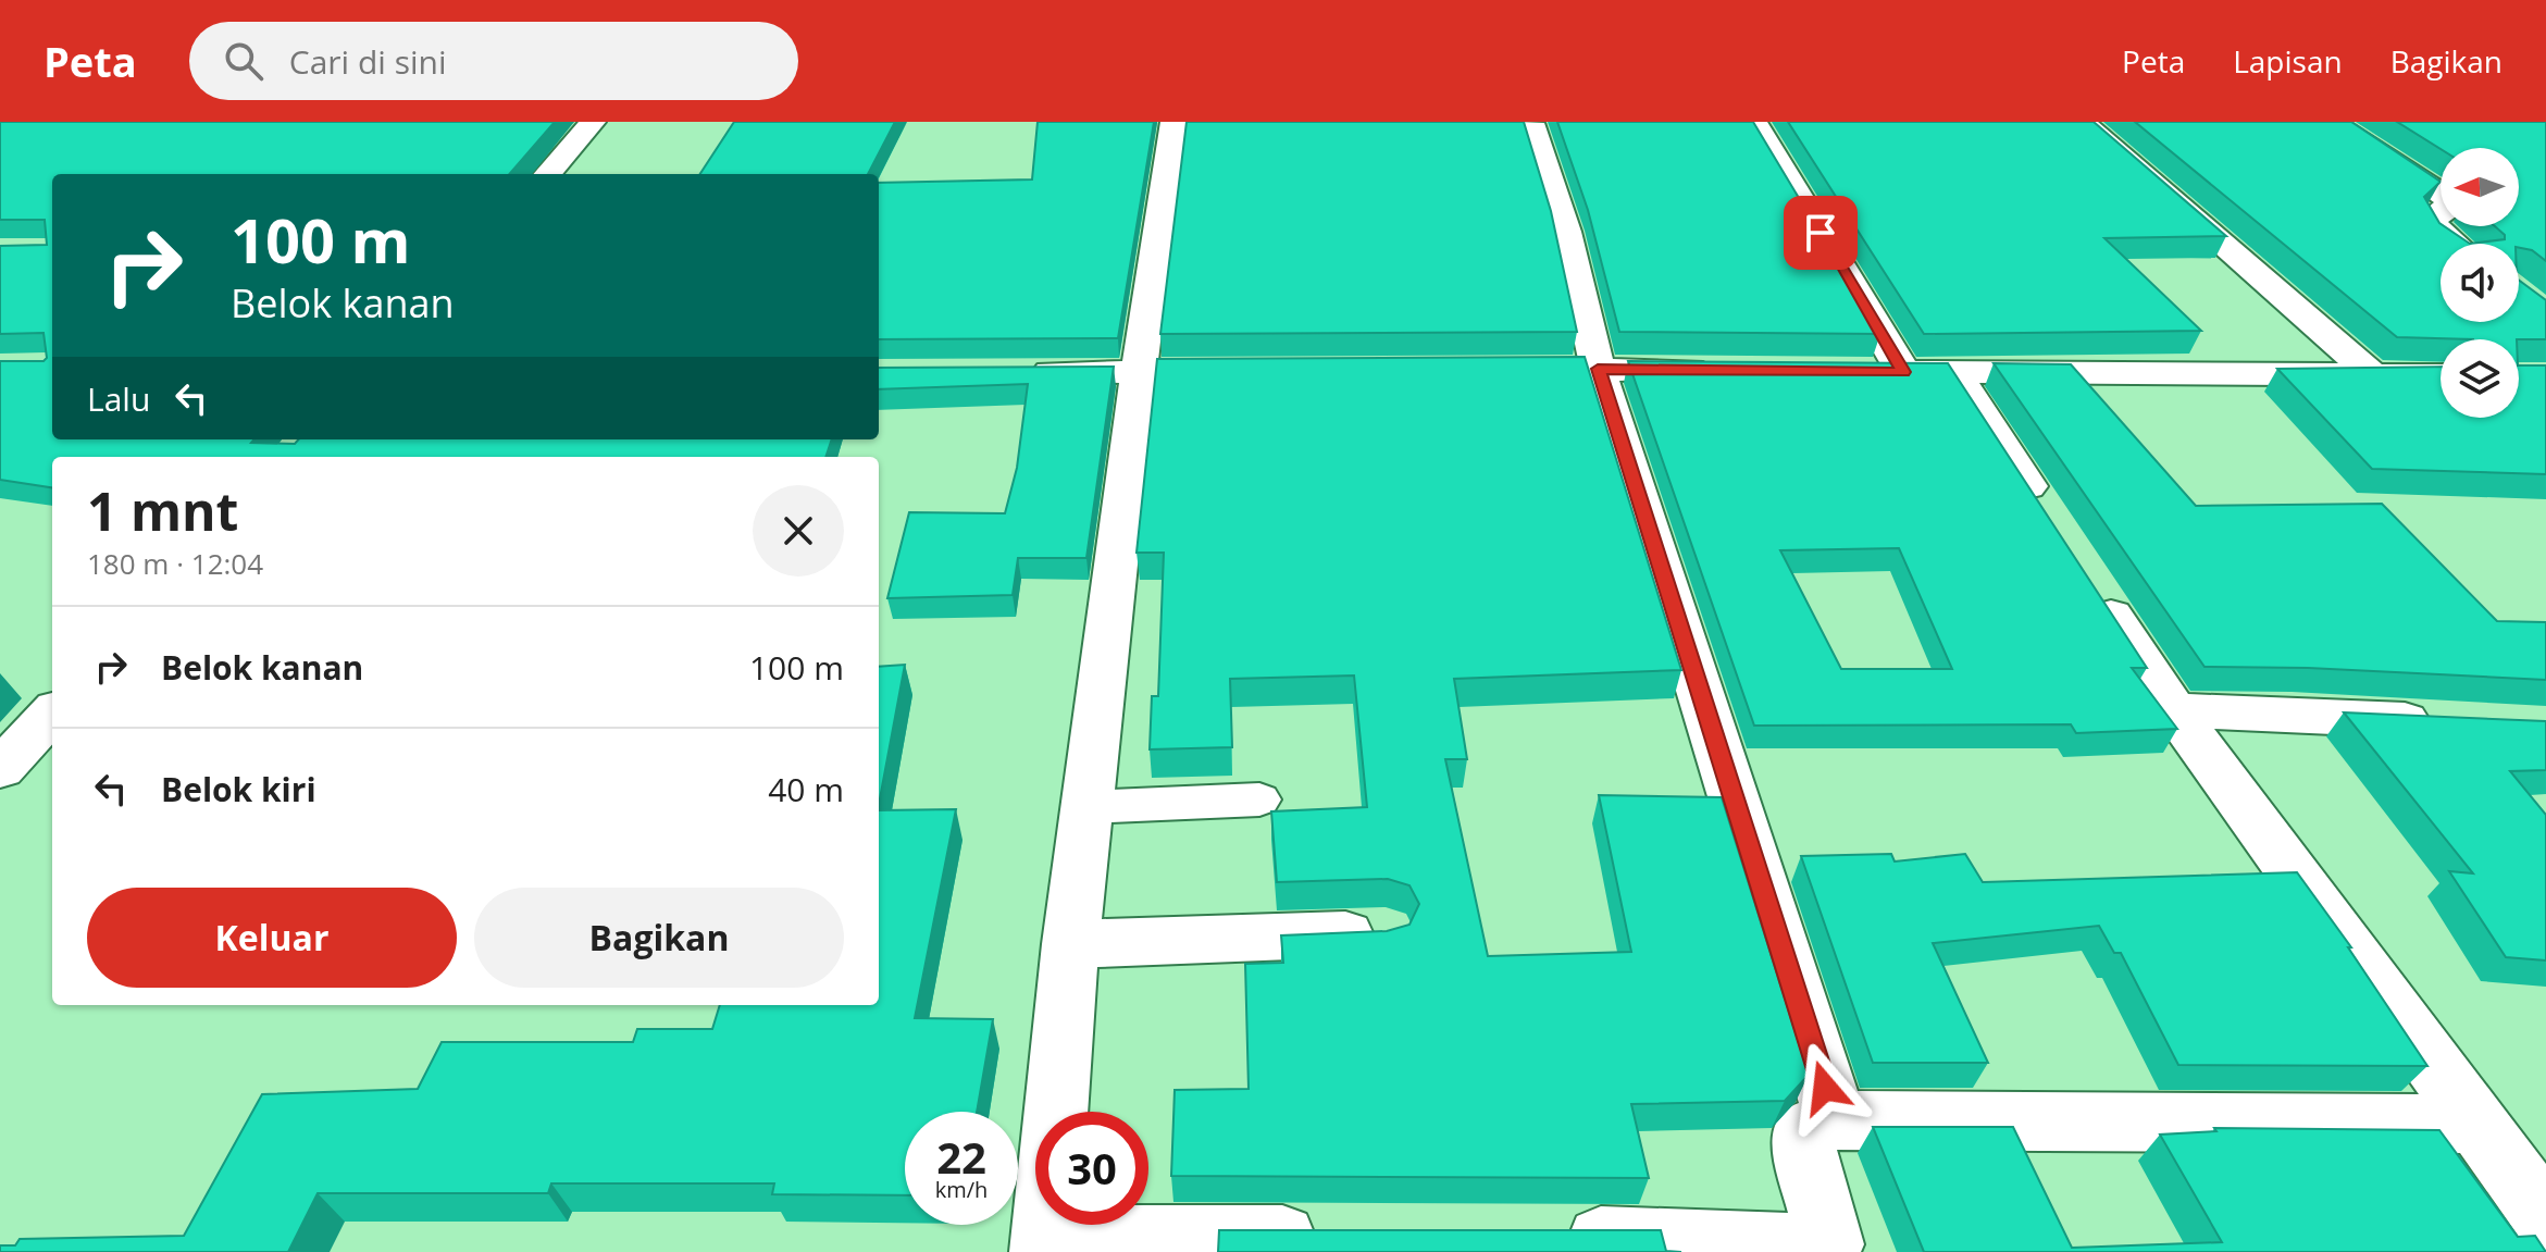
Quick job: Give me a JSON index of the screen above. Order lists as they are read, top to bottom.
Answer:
{
  "north": "left",
  "page": {
    "header": "Peta",
    "search": "Cari di sini",
    "nav": ["Peta", "Lapisan", "Bagikan"],
    "turn": ["100 m", "Belok kanan"],
    "then": "Lalu",
    "heading": ["1 mnt", "180 m · 12:04"],
    "list": [
      {
        "name": "Belok kanan",
        "value": "100 m"
      },
      {
        "name": "Belok kiri",
        "value": "40 m"
      }
    ],
    "buttons": ["Keluar", "Bagikan"],
    "speed": "22 km/h",
    "limit": "30"
  }
}
